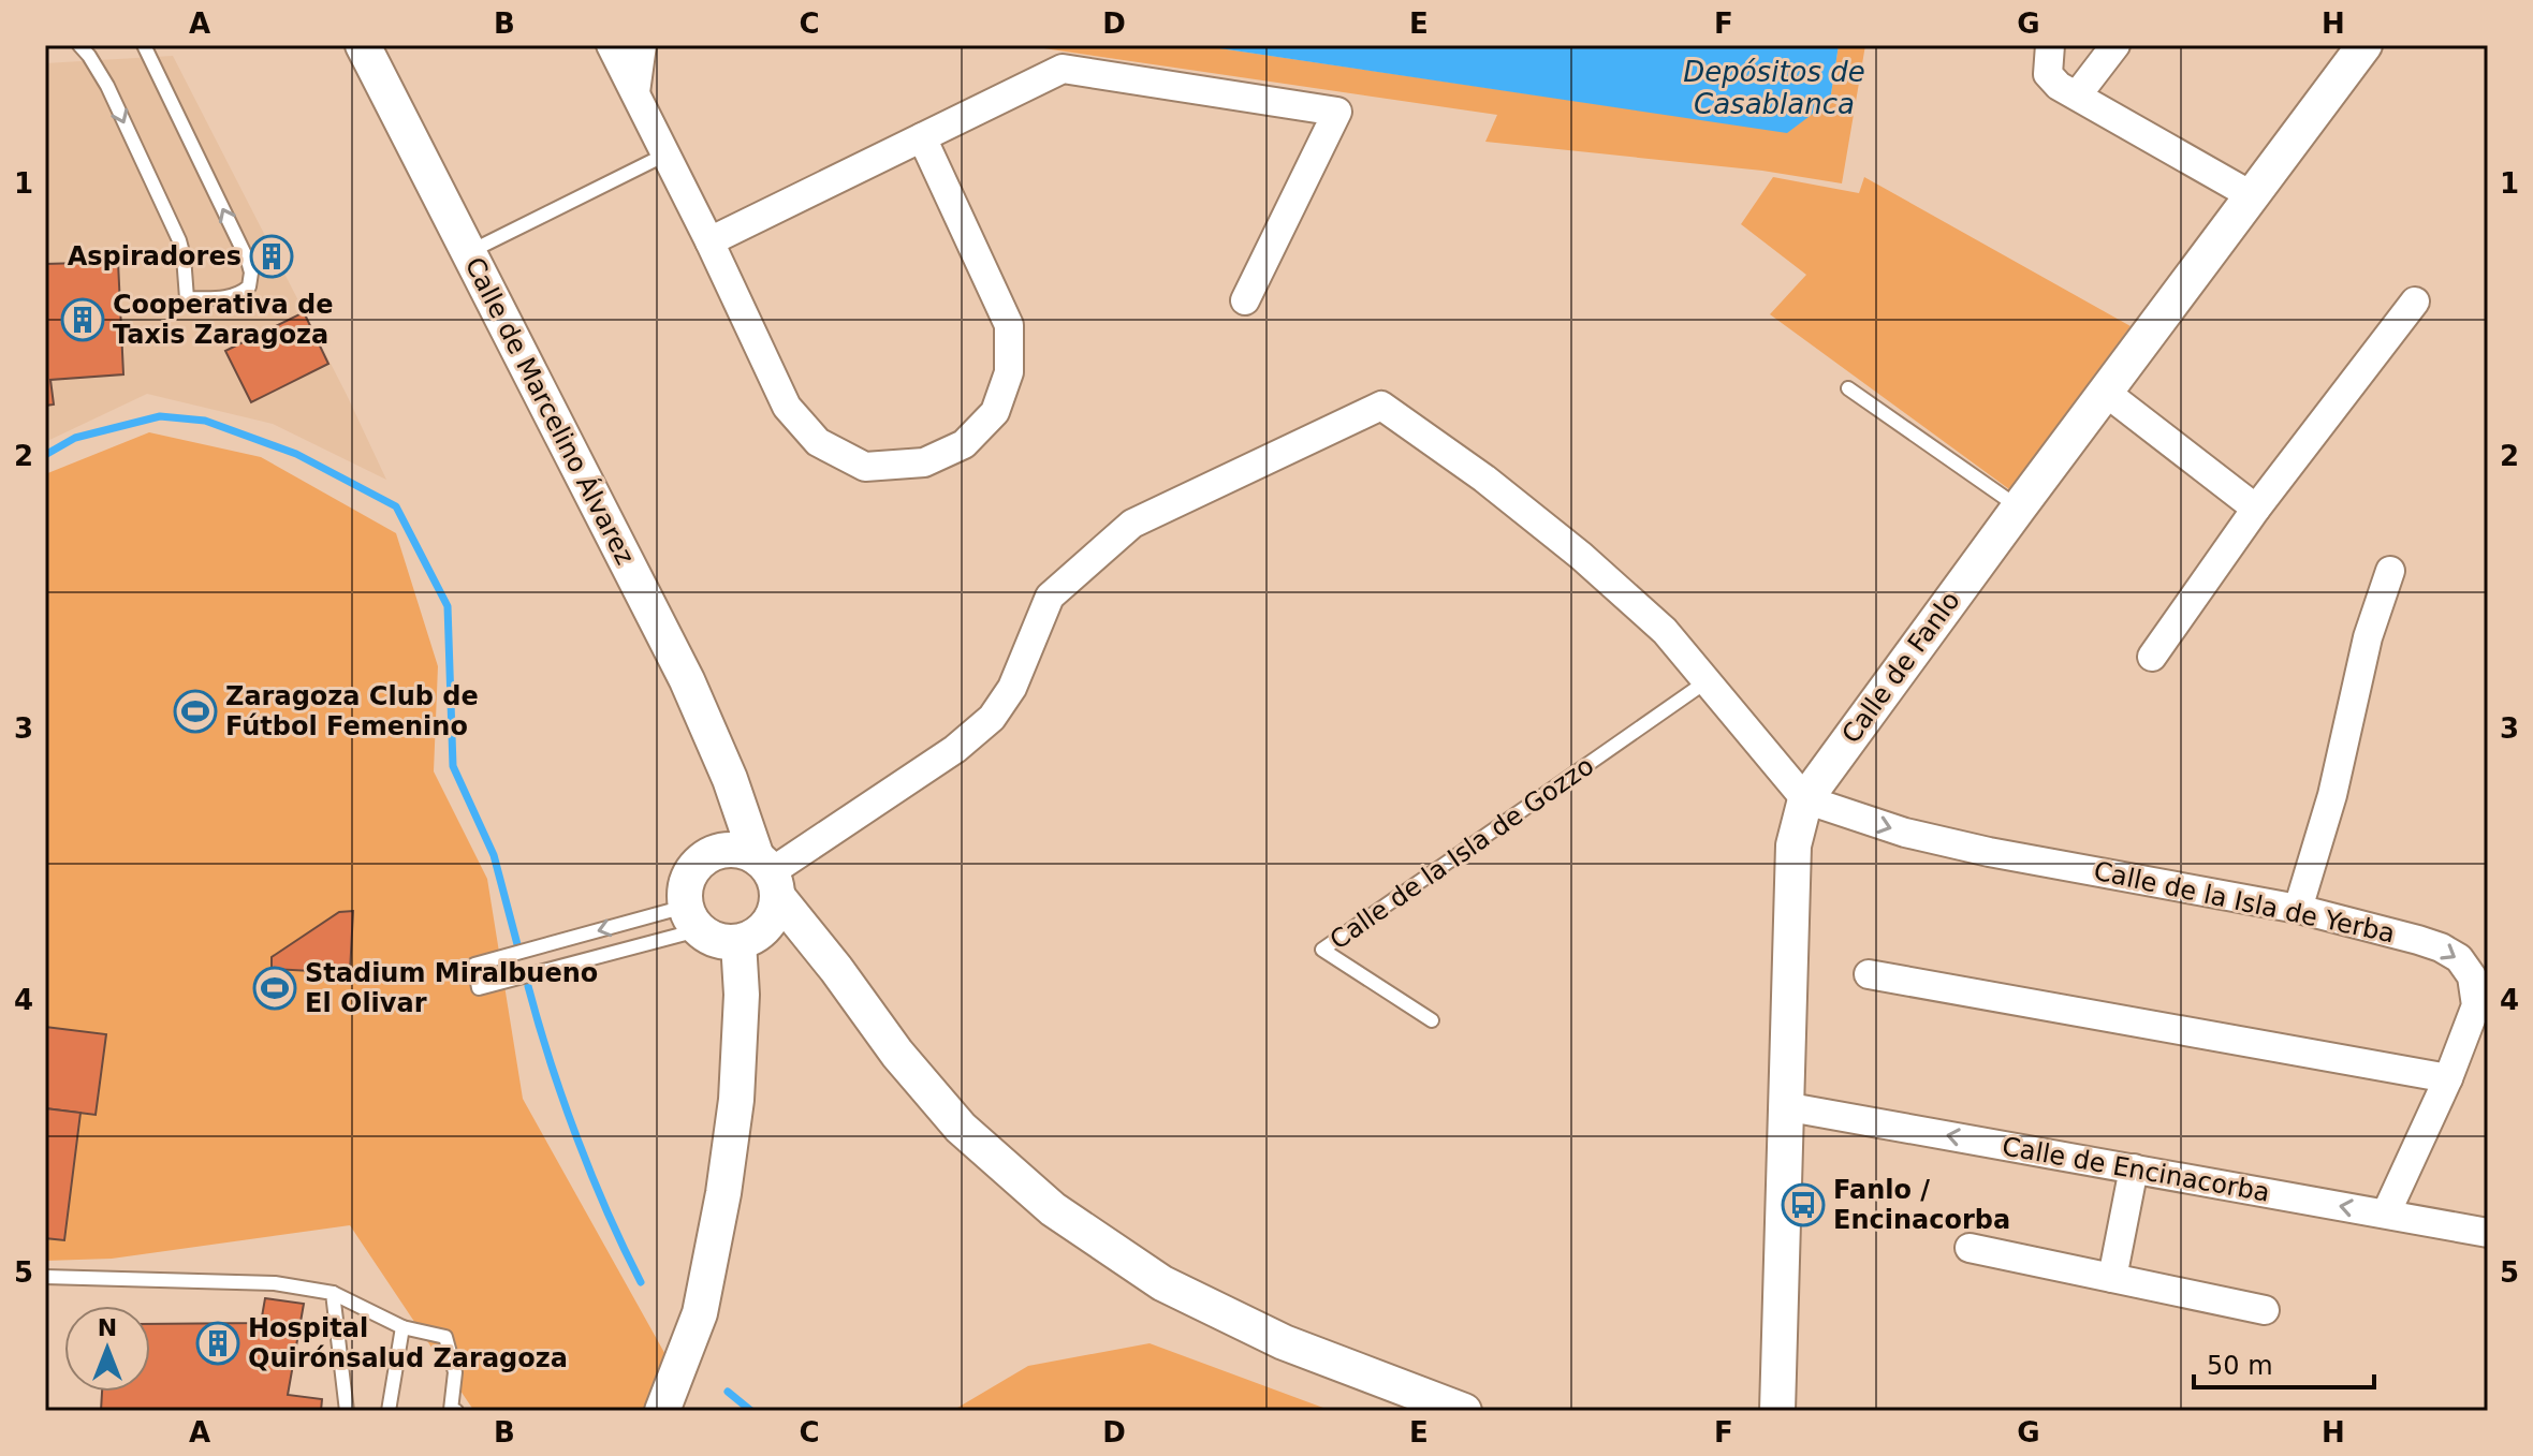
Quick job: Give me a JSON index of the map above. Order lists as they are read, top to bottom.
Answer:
{
  "streets": {
    "street": [
      "Calle de Marcelino Álvarez",
      "Calle de Fanlo",
      "Calle de la Isla de Yerba",
      "Calle de Encinacorba"
    ],
    "lane": ["Calle de la Isla de Gozzo"]
  },
  "crossings": [
    ["Calle de Fanlo", "Calle de la Isla de Yerba"],
    ["Calle de Fanlo", "Calle de Encinacorba"],
    ["Calle de la Isla de Yerba", "Calle de Encinacorba"]
  ],
  "water": ["Depósitos de Casablanca"],
  "places": {
    "building": ["Aspiradores", "Cooperativa de Taxis Zaragoza", "Hospital Quirónsalud Zaragoza"],
    "sports": ["Zaragoza Club de Fútbol Femenino", "Stadium Miralbueno El Olivar"],
    "bus stop": ["Fanlo / Encinacorba"]
  },
  "scale_bar": "50 m",
  "north": "top",
  "grid": {
    "columns": [
      "A",
      "B",
      "C",
      "D",
      "E",
      "F",
      "G",
      "H"
    ],
    "rows": [
      "1",
      "2",
      "3",
      "4",
      "5"
    ]
  }
}
